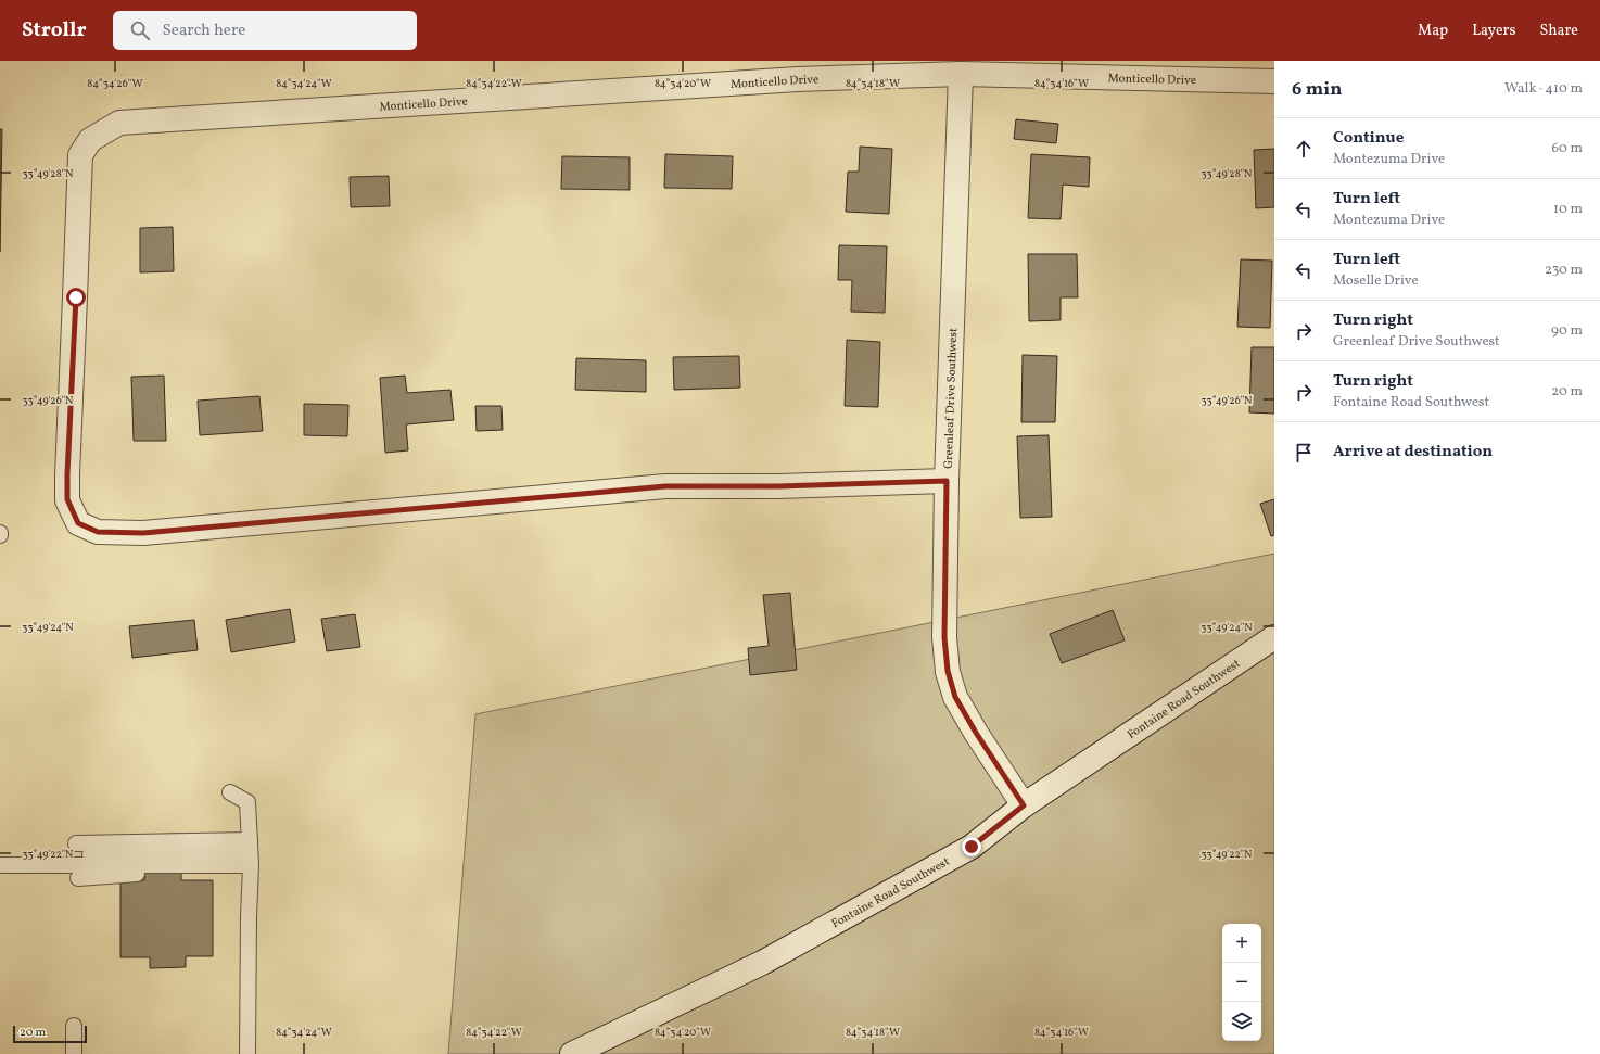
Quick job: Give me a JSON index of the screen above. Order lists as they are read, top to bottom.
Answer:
{
  "streets": {
    "street": ["Monticello Drive", "Greenleaf Drive Southwest", "Fontaine Road Southwest"]
  },
  "crossings": [
    ["Monticello Drive", "Greenleaf Drive Southwest"],
    ["Greenleaf Drive Southwest", "Fontaine Road Southwest"]
  ],
  "scale_bar": "20 m",
  "page": {
    "header": "Strollr",
    "search": "Search here",
    "nav": ["Map", "Layers", "Share"],
    "heading": ["6 min", "Walk · 410 m"],
    "list": [
      ["Continue", "Montezuma Drive", "60 m"],
      ["Turn left", "Montezuma Drive", "10 m"],
      ["Turn left", "Moselle Drive", "230 m"],
      ["Turn right", "Greenleaf Drive Southwest", "90 m"],
      ["Turn right", "Fontaine Road Southwest", "20 m"],
      "Arrive at destination"
    ],
    "map_buttons": ["+", "−"],
    "scale": "20 m"
  },
  "coordinates": [
    "84°34'26\"W",
    "84°34'24\"W",
    "84°34'22\"W",
    "84°34'20\"W",
    "84°34'18\"W",
    "84°34'16\"W",
    "33°49'28\"N",
    "33°49'26\"N",
    "33°49'24\"N",
    "33°49'22\"N"
  ]
}
